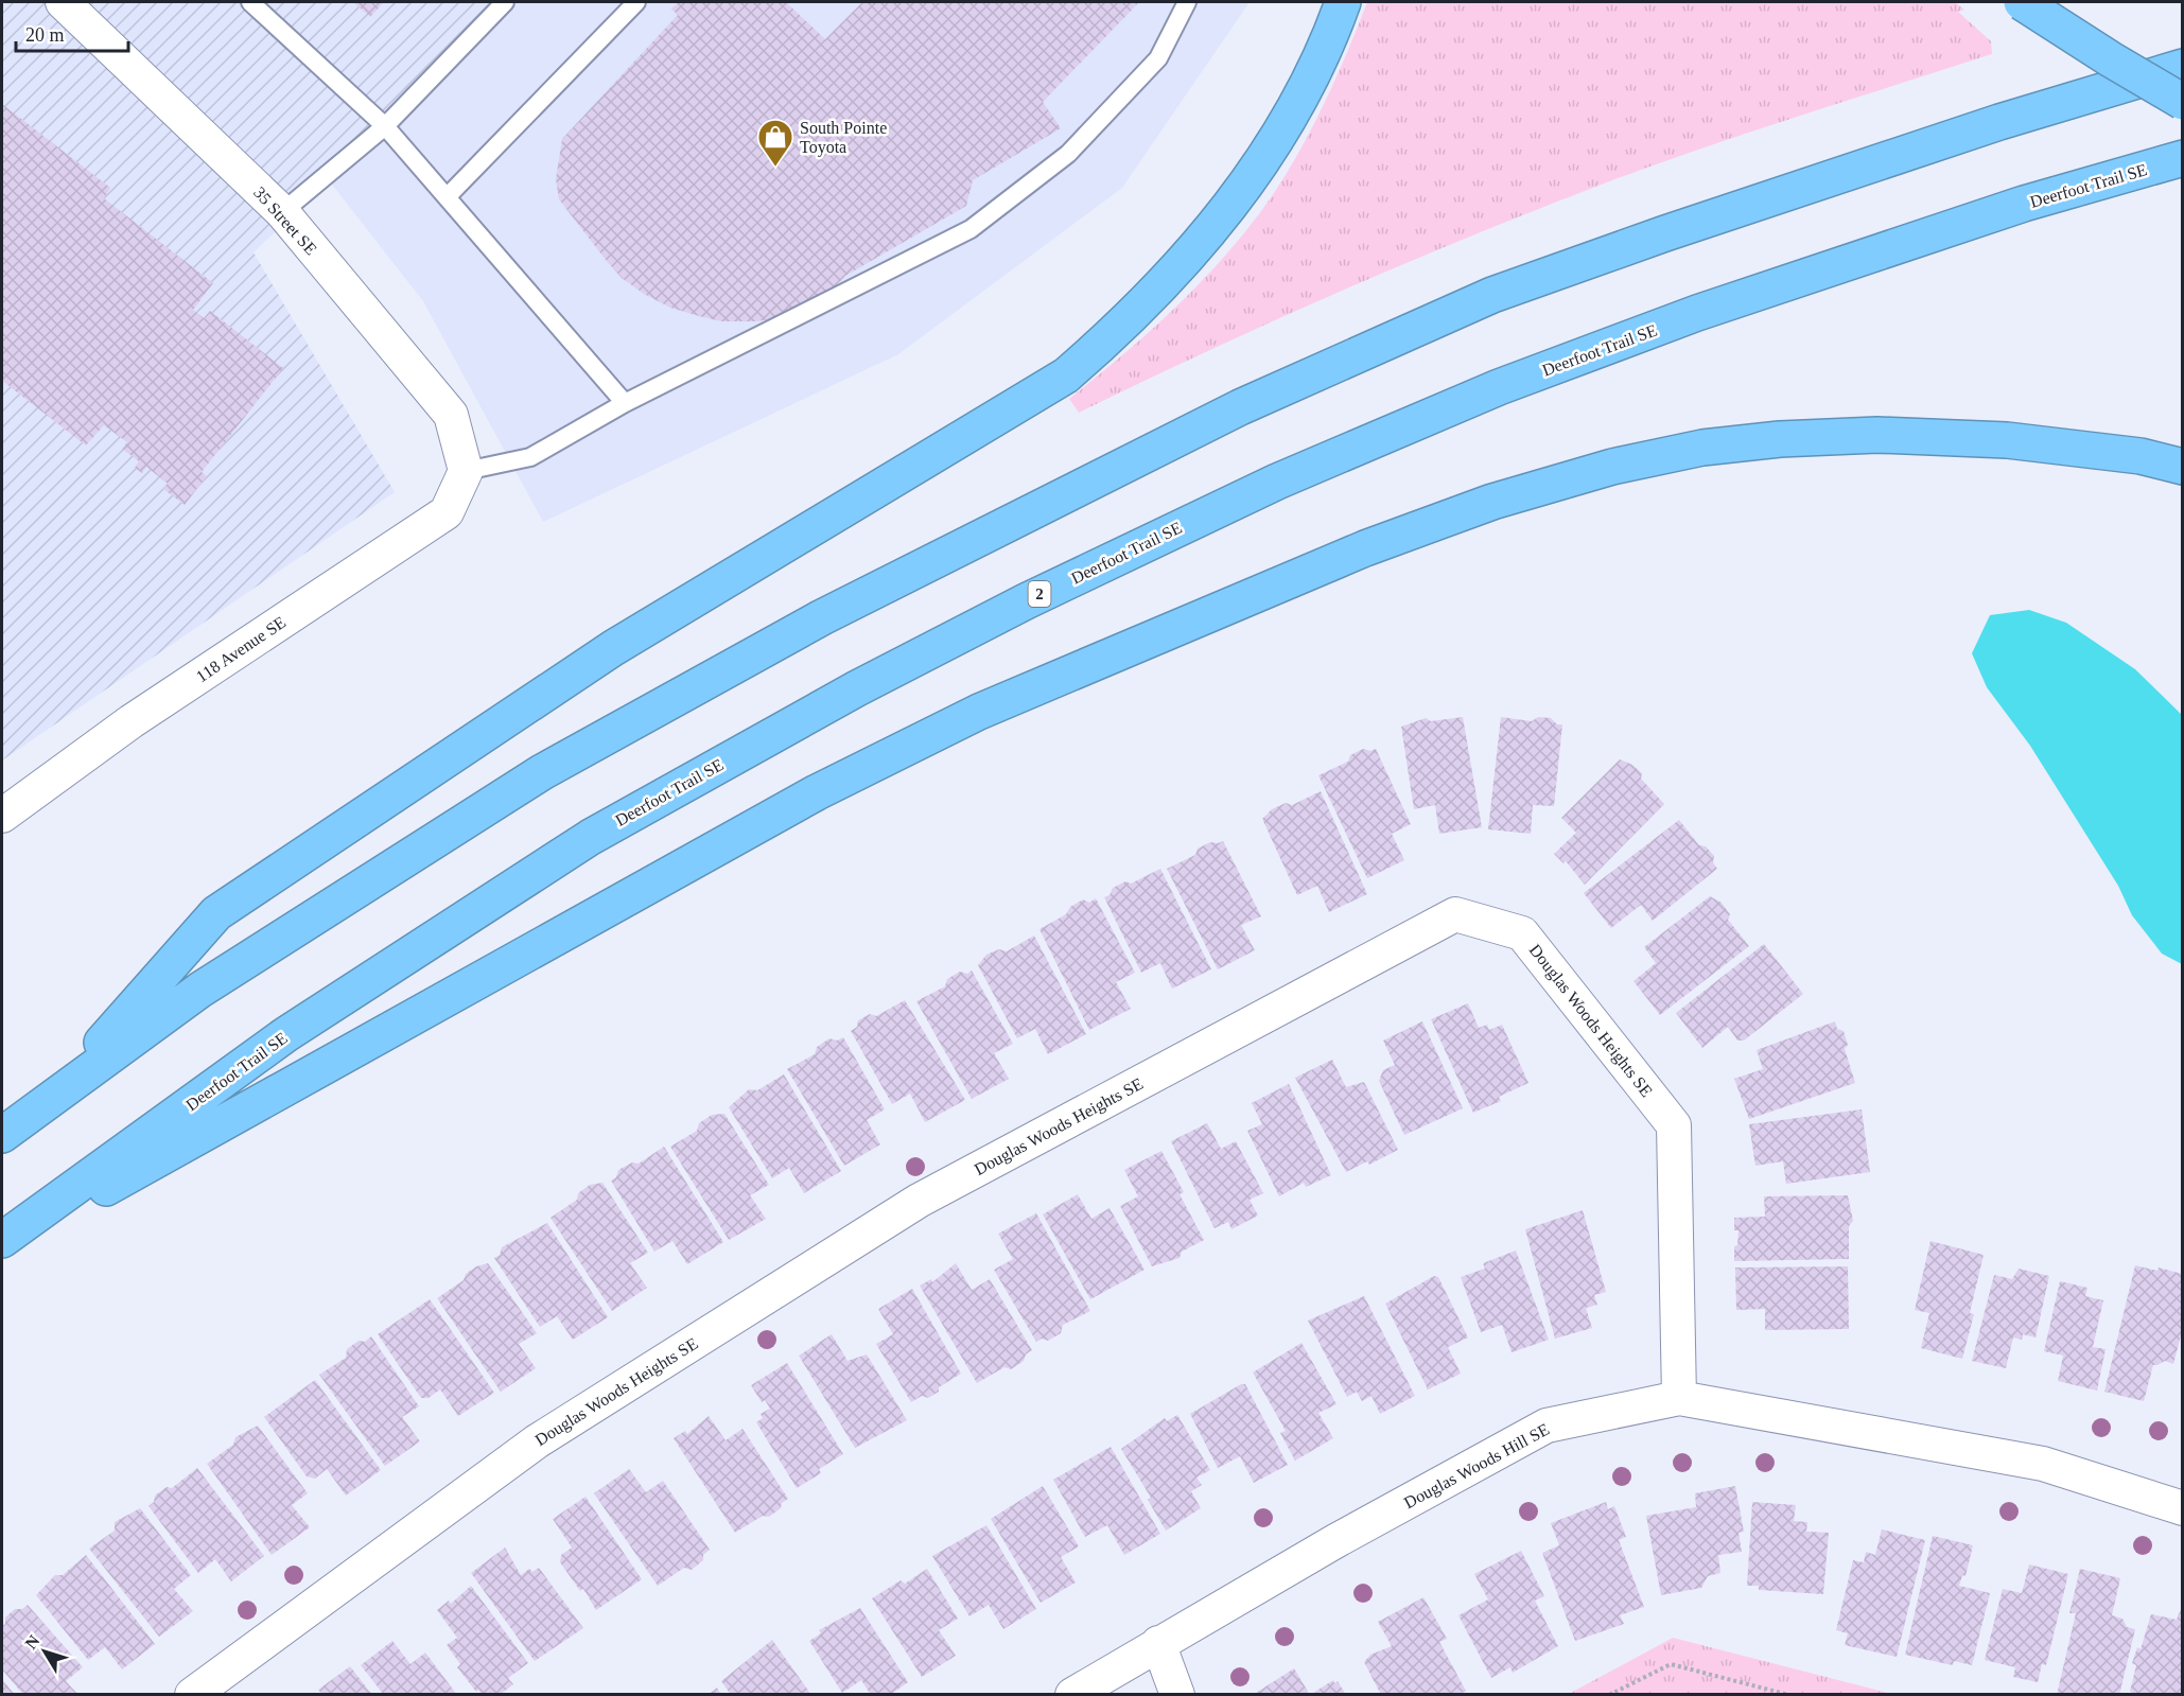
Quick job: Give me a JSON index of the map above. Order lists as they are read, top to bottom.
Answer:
{
  "streets": {
    "highway": ["Deerfoot Trail SE", "2"],
    "street": [
      "35 Street SE",
      "118 Avenue SE",
      "Douglas Woods Heights SE",
      "Douglas Woods Hill SE"
    ]
  },
  "crossings": [
    ["35 Street SE", "118 Avenue SE"],
    ["Douglas Woods Heights SE", "Douglas Woods Hill SE"]
  ],
  "places": {
    "shop": ["South Pointe Toyota"]
  },
  "scale_bar": "20 m",
  "north": "top left"
}
